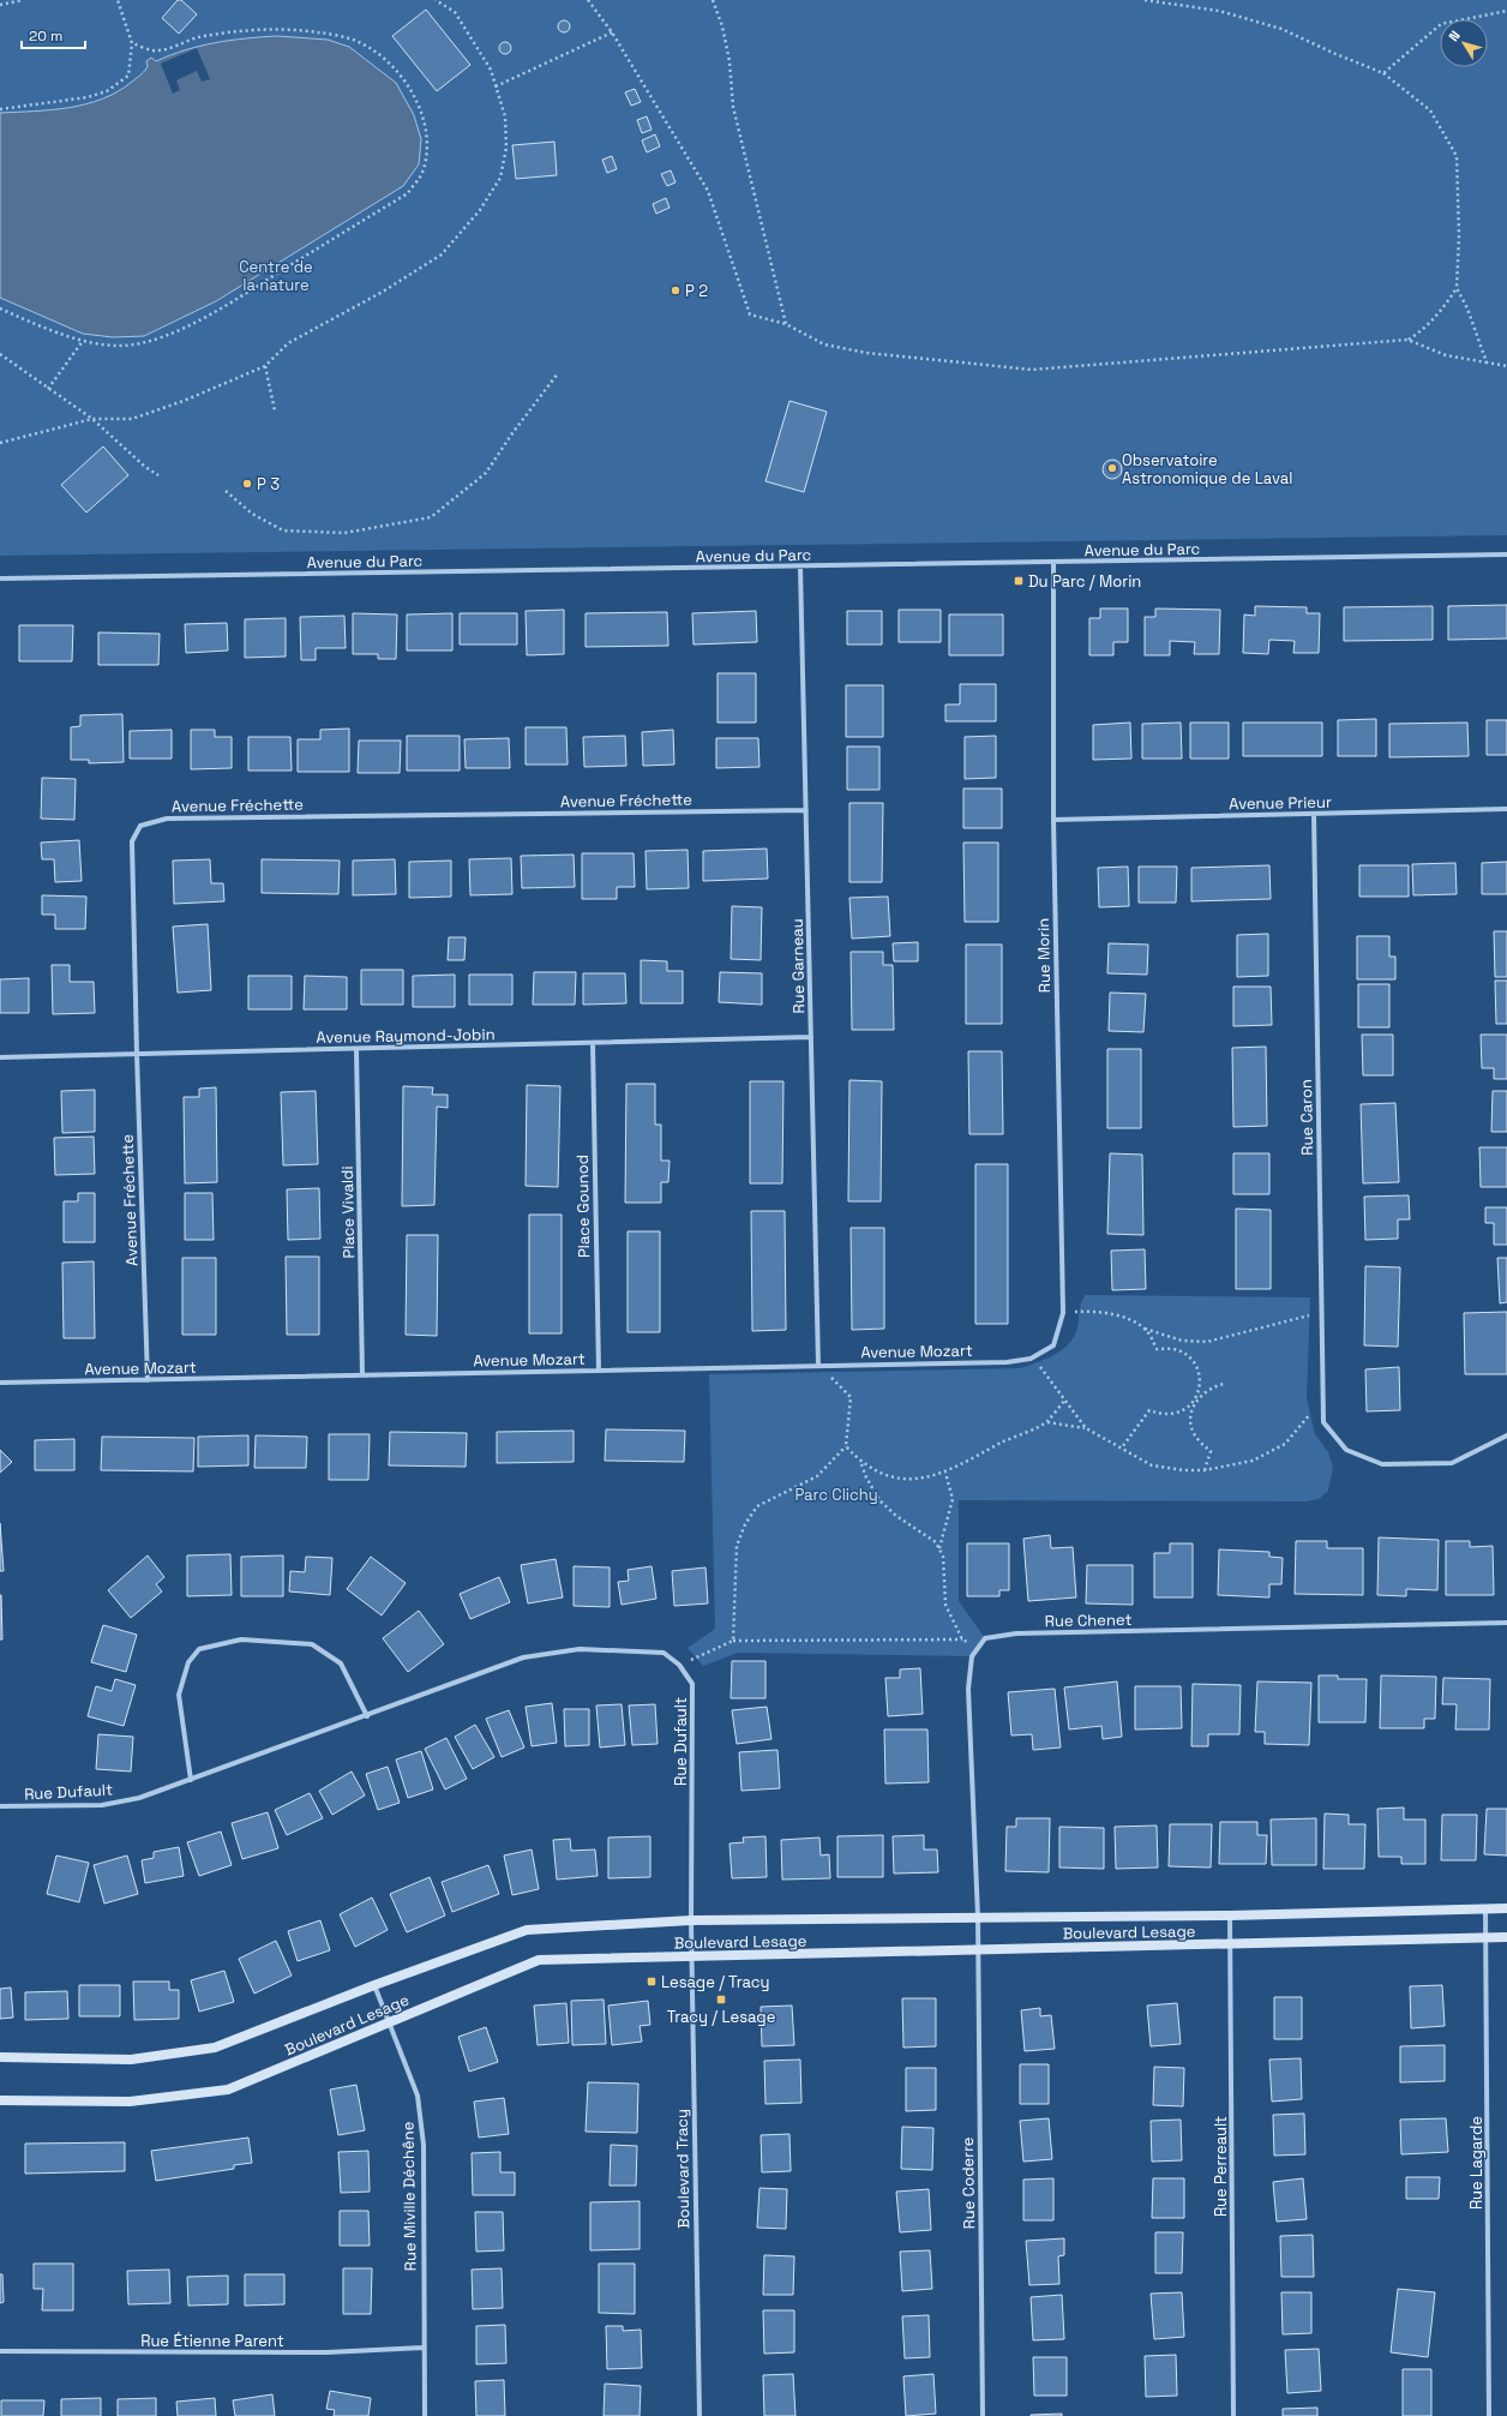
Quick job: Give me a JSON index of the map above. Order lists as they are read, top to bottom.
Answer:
{
  "streets": {
    "street": [
      "Avenue du Parc",
      "Avenue Fréchette",
      "Avenue Prieur",
      "Rue Morin",
      "Rue Garneau",
      "Avenue Raymond-Jobin",
      "Rue Caron",
      "Place Gounod",
      "Place Vivaldi",
      "Avenue Mozart",
      "Rue Chenet",
      "Rue Dufault",
      "Boulevard Lesage",
      "Rue Lagarde",
      "Rue Perreault",
      "Boulevard Tracy",
      "Rue Coderre",
      "Rue Miville Déchêne",
      "Rue Étienne Parent"
    ]
  },
  "crossings": [
    ["Avenue du Parc", "Rue Morin"],
    ["Avenue du Parc", "Rue Garneau"],
    ["Avenue Fréchette", "Rue Garneau"],
    ["Avenue Fréchette", "Avenue Raymond-Jobin"],
    ["Avenue Fréchette", "Avenue Mozart"],
    ["Avenue Prieur", "Rue Morin"],
    ["Avenue Prieur", "Rue Caron"],
    ["Rue Morin", "Avenue Mozart"],
    ["Rue Garneau", "Avenue Raymond-Jobin"],
    ["Rue Garneau", "Avenue Mozart"],
    ["Avenue Raymond-Jobin", "Place Gounod"],
    ["Avenue Raymond-Jobin", "Place Vivaldi"],
    ["Place Gounod", "Avenue Mozart"],
    ["Place Vivaldi", "Avenue Mozart"],
    ["Rue Dufault", "Boulevard Lesage"],
    ["Rue Dufault", "Boulevard Tracy"],
    ["Boulevard Lesage", "Rue Lagarde"],
    ["Boulevard Lesage", "Rue Perreault"],
    ["Boulevard Lesage", "Boulevard Tracy"],
    ["Boulevard Lesage", "Rue Coderre"],
    ["Boulevard Lesage", "Rue Miville Déchêne"],
    ["Rue Miville Déchêne", "Rue Étienne Parent"]
  ],
  "parks": ["Centre de la nature", "Parc Clichy"],
  "places": {
    "other": ["P 2", "Observatoire Astronomique de Laval", "P 3"],
    "transit": ["Du Parc / Morin", "Lesage / Tracy", "Tracy / Lesage"]
  },
  "scale_bar": "20 m",
  "north": "top left"
}
